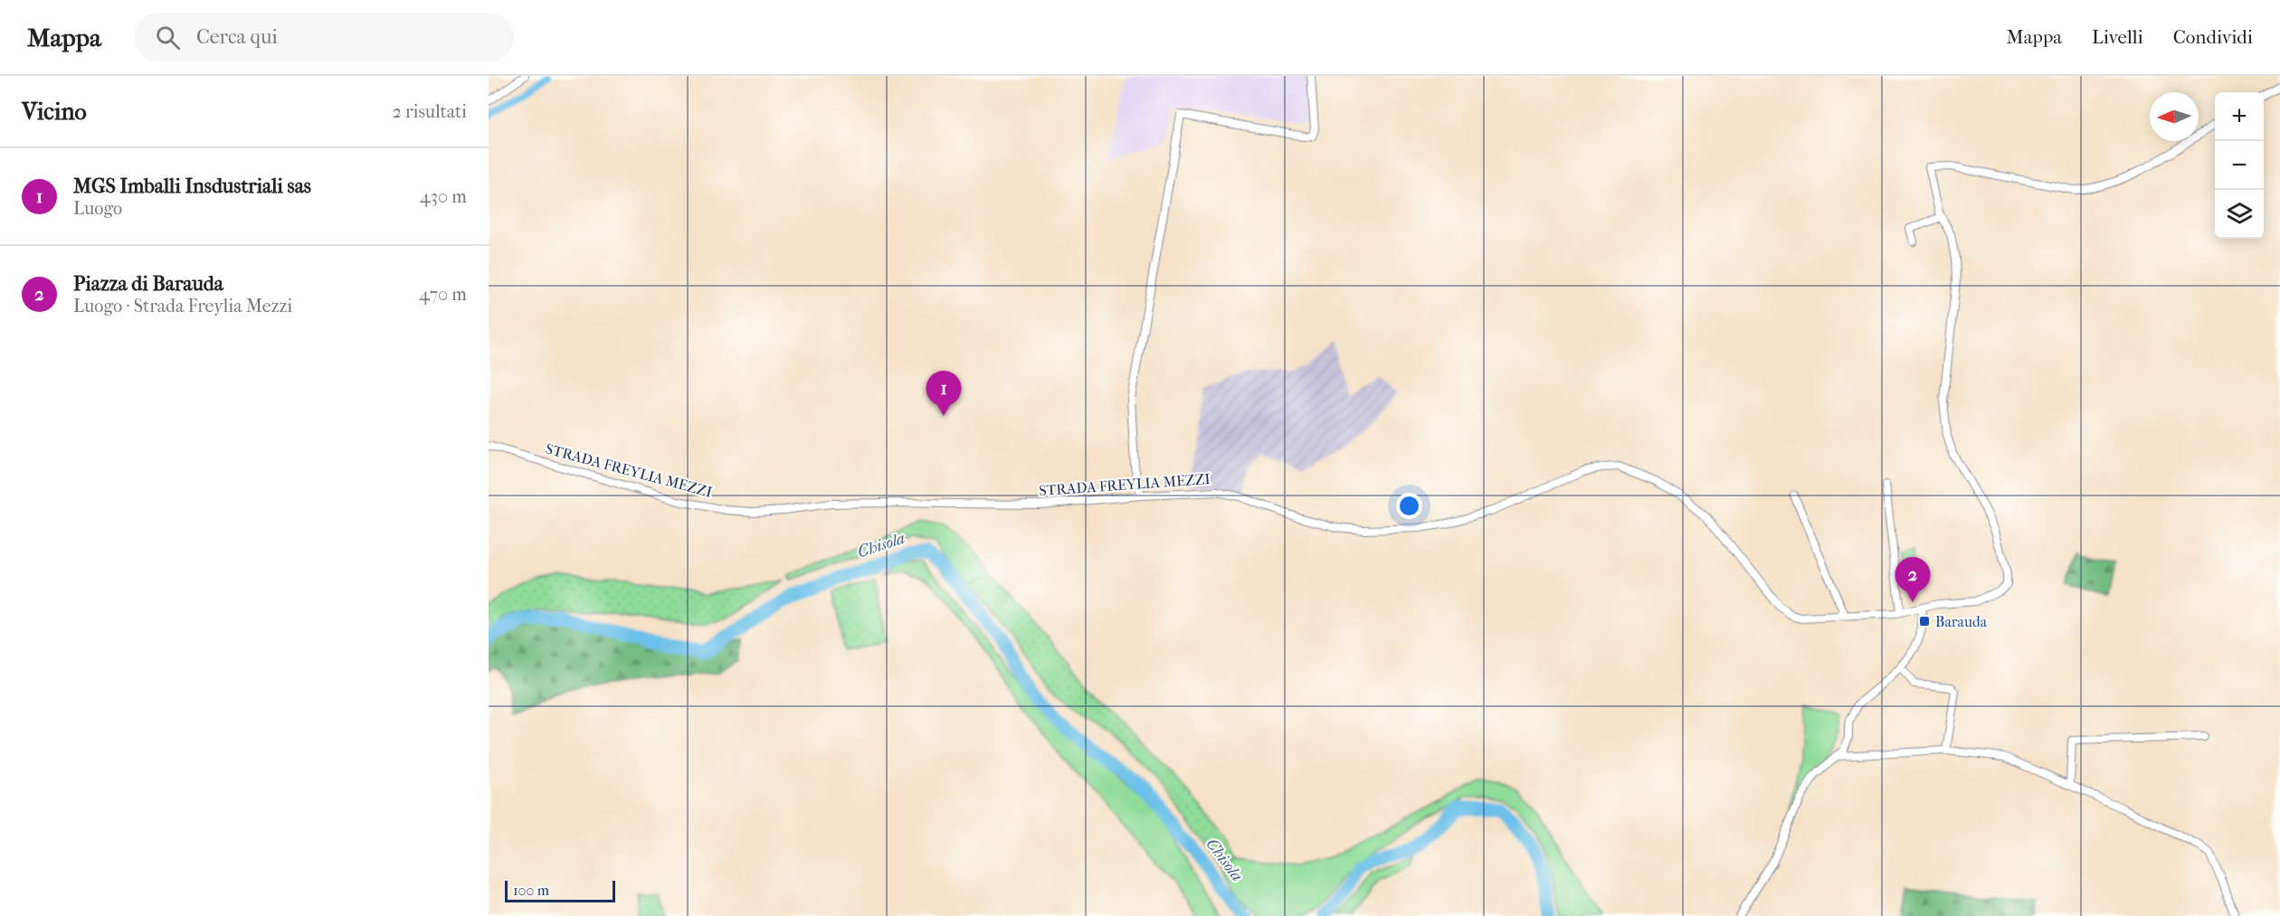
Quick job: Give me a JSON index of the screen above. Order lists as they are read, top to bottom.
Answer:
{
  "streets": {
    "street": ["STRADA FREYLIA MEZZI"]
  },
  "water": ["Chisola"],
  "places": {
    "transit": ["Barauda"]
  },
  "scale_bar": "100 m",
  "north": "left",
  "page": {
    "header": "Mappa",
    "search": "Cerca qui",
    "nav": ["Mappa", "Livelli", "Condividi"],
    "heading": ["Vicino", "2 risultati"],
    "map_buttons": ["+", "−"],
    "list": [
      {
        "mark": "1",
        "name": "MGS Imballi Insdustriali sas",
        "note": "Luogo",
        "value": "430 m"
      },
      {
        "mark": "2",
        "name": "Piazza di Barauda",
        "note": "Luogo · Strada Freylia Mezzi",
        "value": "470 m"
      }
    ],
    "pins": ["1", "2"],
    "scale": "100 m"
  }
}
